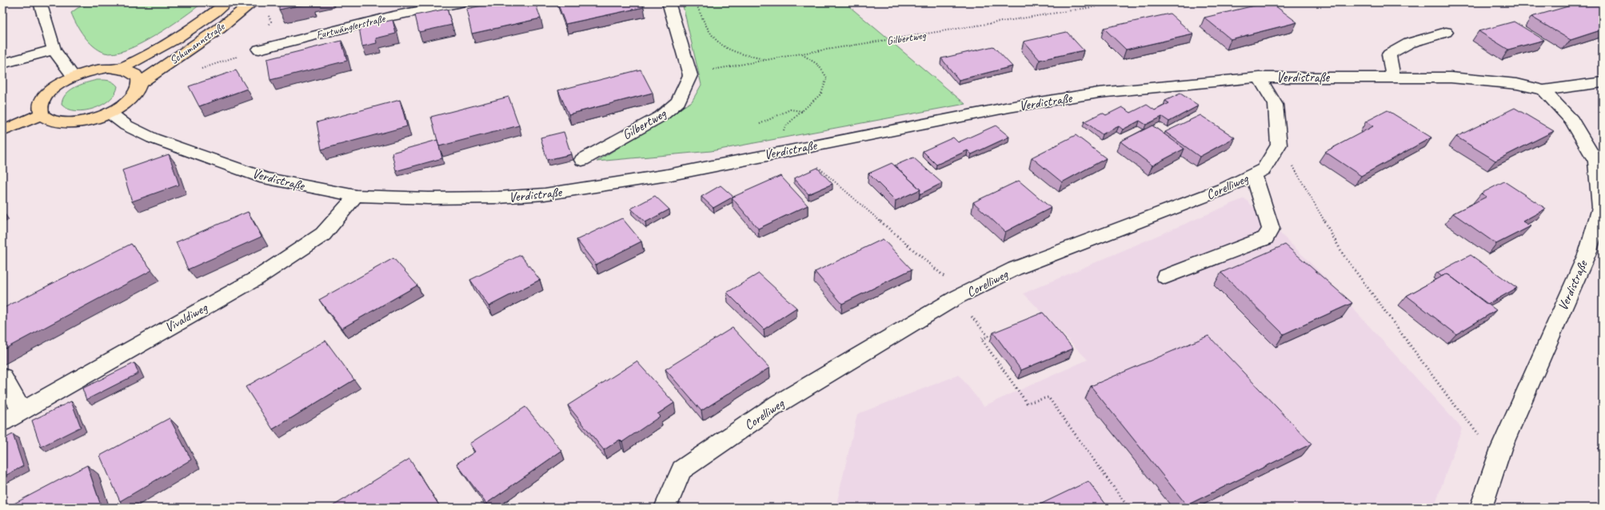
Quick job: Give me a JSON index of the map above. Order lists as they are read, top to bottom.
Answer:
{
  "streets": {
    "main road": ["Schumannstraße"],
    "street": [
      "Furtwänglerstraße",
      "Gilbertweg",
      "Verdistraße",
      "Corelliweg",
      "Vivaldiweg"
    ]
  },
  "crossings": [
    ["Verdistraße", "Vivaldiweg"]
  ]
}
